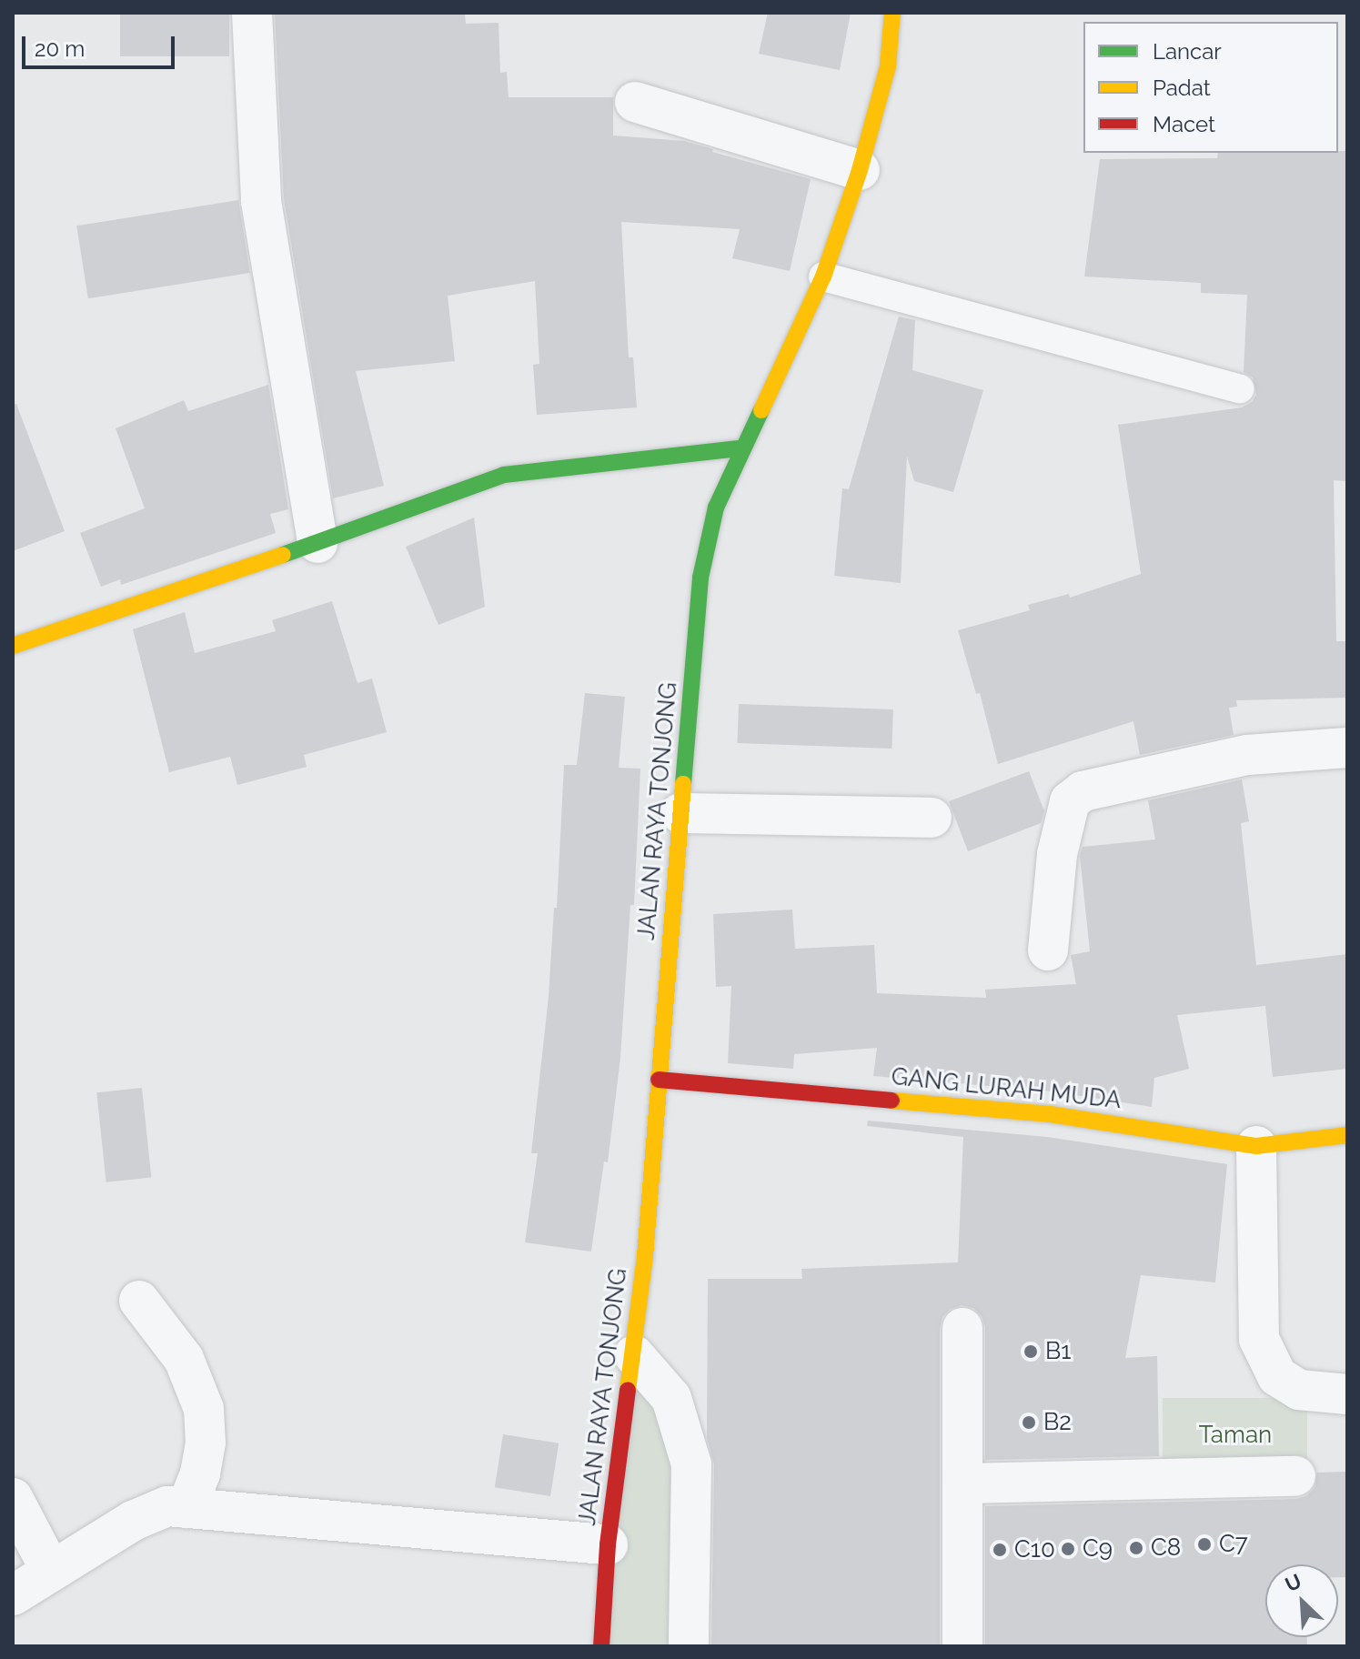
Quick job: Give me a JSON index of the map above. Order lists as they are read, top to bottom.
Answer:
{
  "streets": {
    "main road": ["JALAN RAYA TONJONG", "GANG LURAH MUDA"]
  },
  "crossings": [
    ["JALAN RAYA TONJONG", "GANG LURAH MUDA"]
  ],
  "parks": ["Taman"],
  "places": [
    "B1",
    "B2",
    "C7",
    "C8",
    "C9",
    "C10"
  ],
  "legend": ["Lancar", "Padat", "Macet"],
  "scale_bar": "20 m",
  "north": "top left"
}
